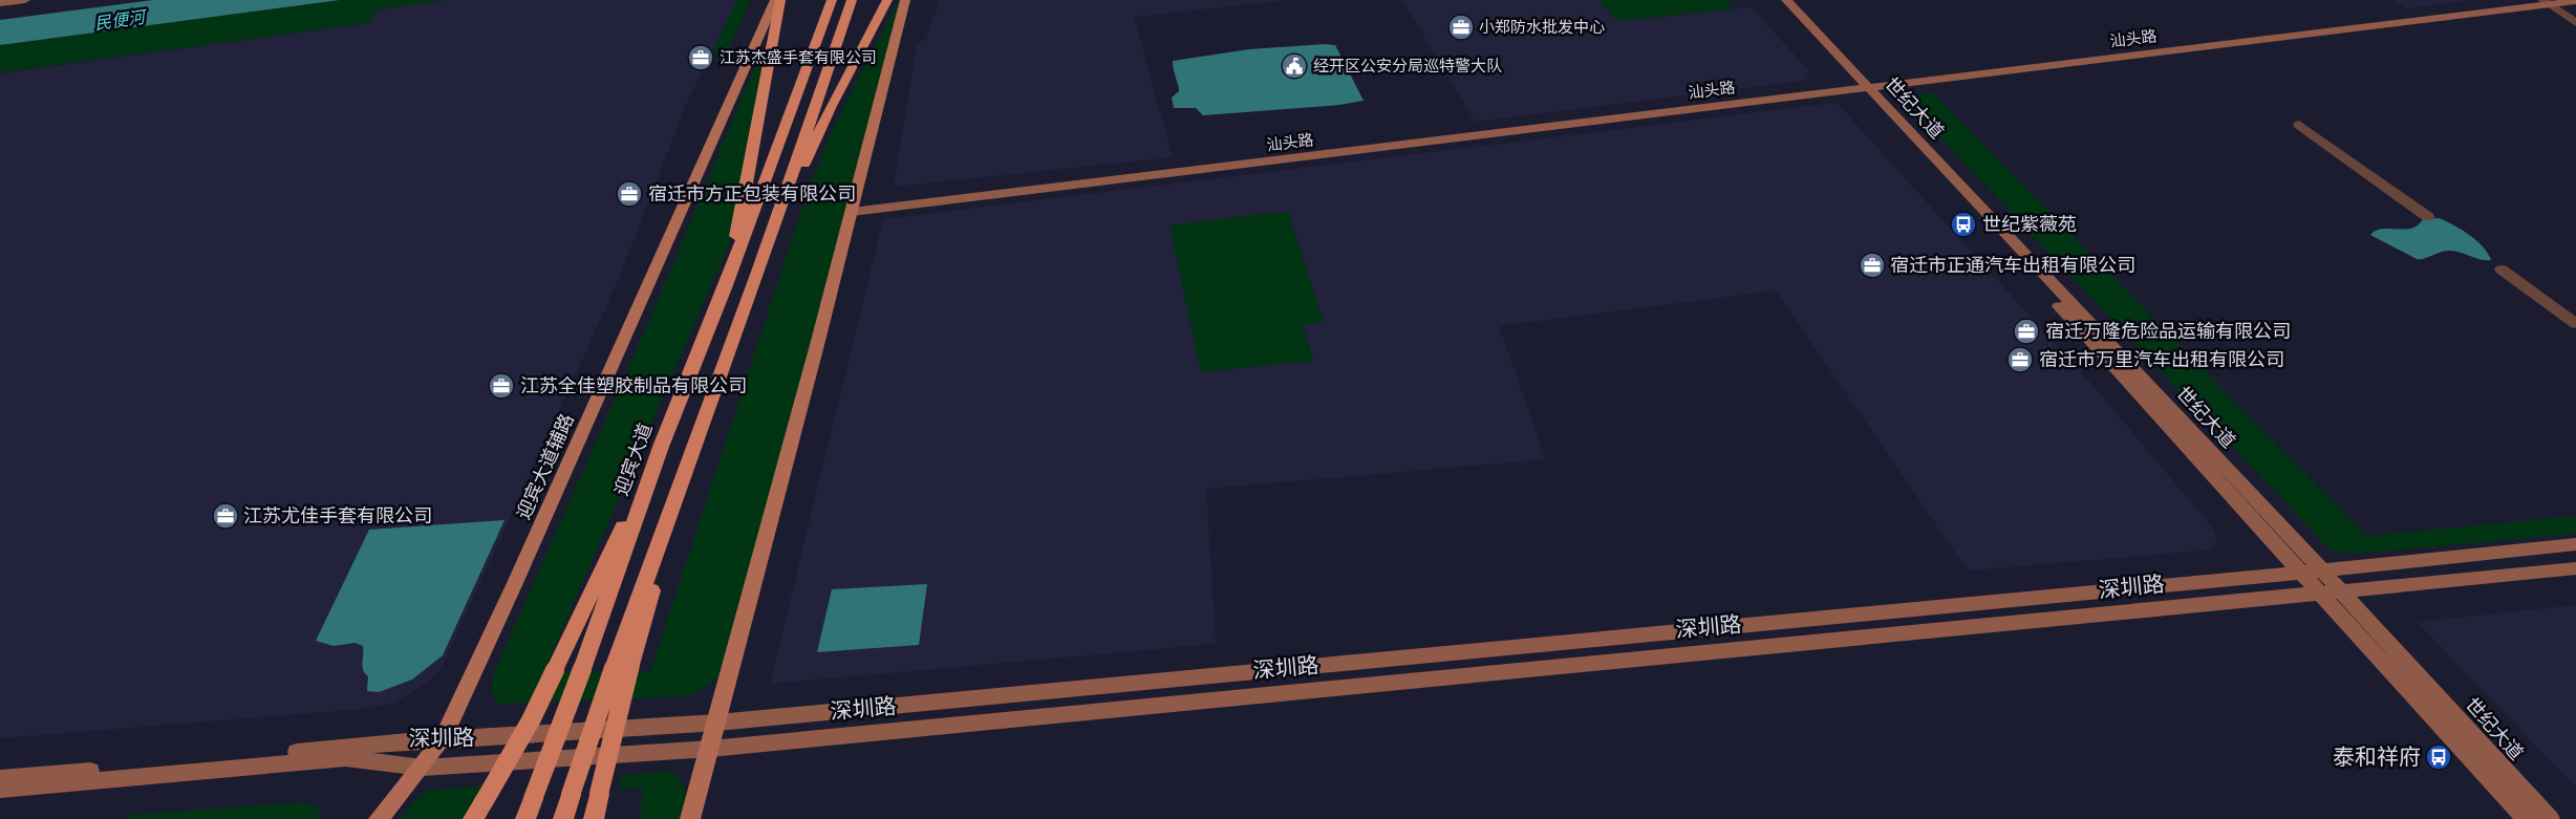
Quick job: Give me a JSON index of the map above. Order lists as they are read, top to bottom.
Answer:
{
  "streets": {
    "highway": ["迎宾大道"],
    "main road": ["迎宾大道辅路"],
    "street": ["汕头路", "世纪大道", "深圳路"]
  },
  "crossings": [
    ["汕头路", "世纪大道"],
    ["世纪大道", "深圳路"],
    ["迎宾大道辅路", "深圳路"]
  ],
  "water": ["民便河"],
  "places": {
    "office": [
      "小郑防水批发中心",
      "江苏杰盛手套有限公司",
      "宿迁市方正包装有限公司",
      "宿迁市正通汽车出租有限公司",
      "宿迁万隆危险品运输有限公司",
      "宿迁市万里汽车出租有限公司",
      "江苏全佳塑胶制品有限公司",
      "江苏尤佳手套有限公司"
    ],
    "public building": ["经开区公安分局巡特警大队"],
    "bus stop": ["世纪紫薇苑", "泰和祥府"]
  }
}
